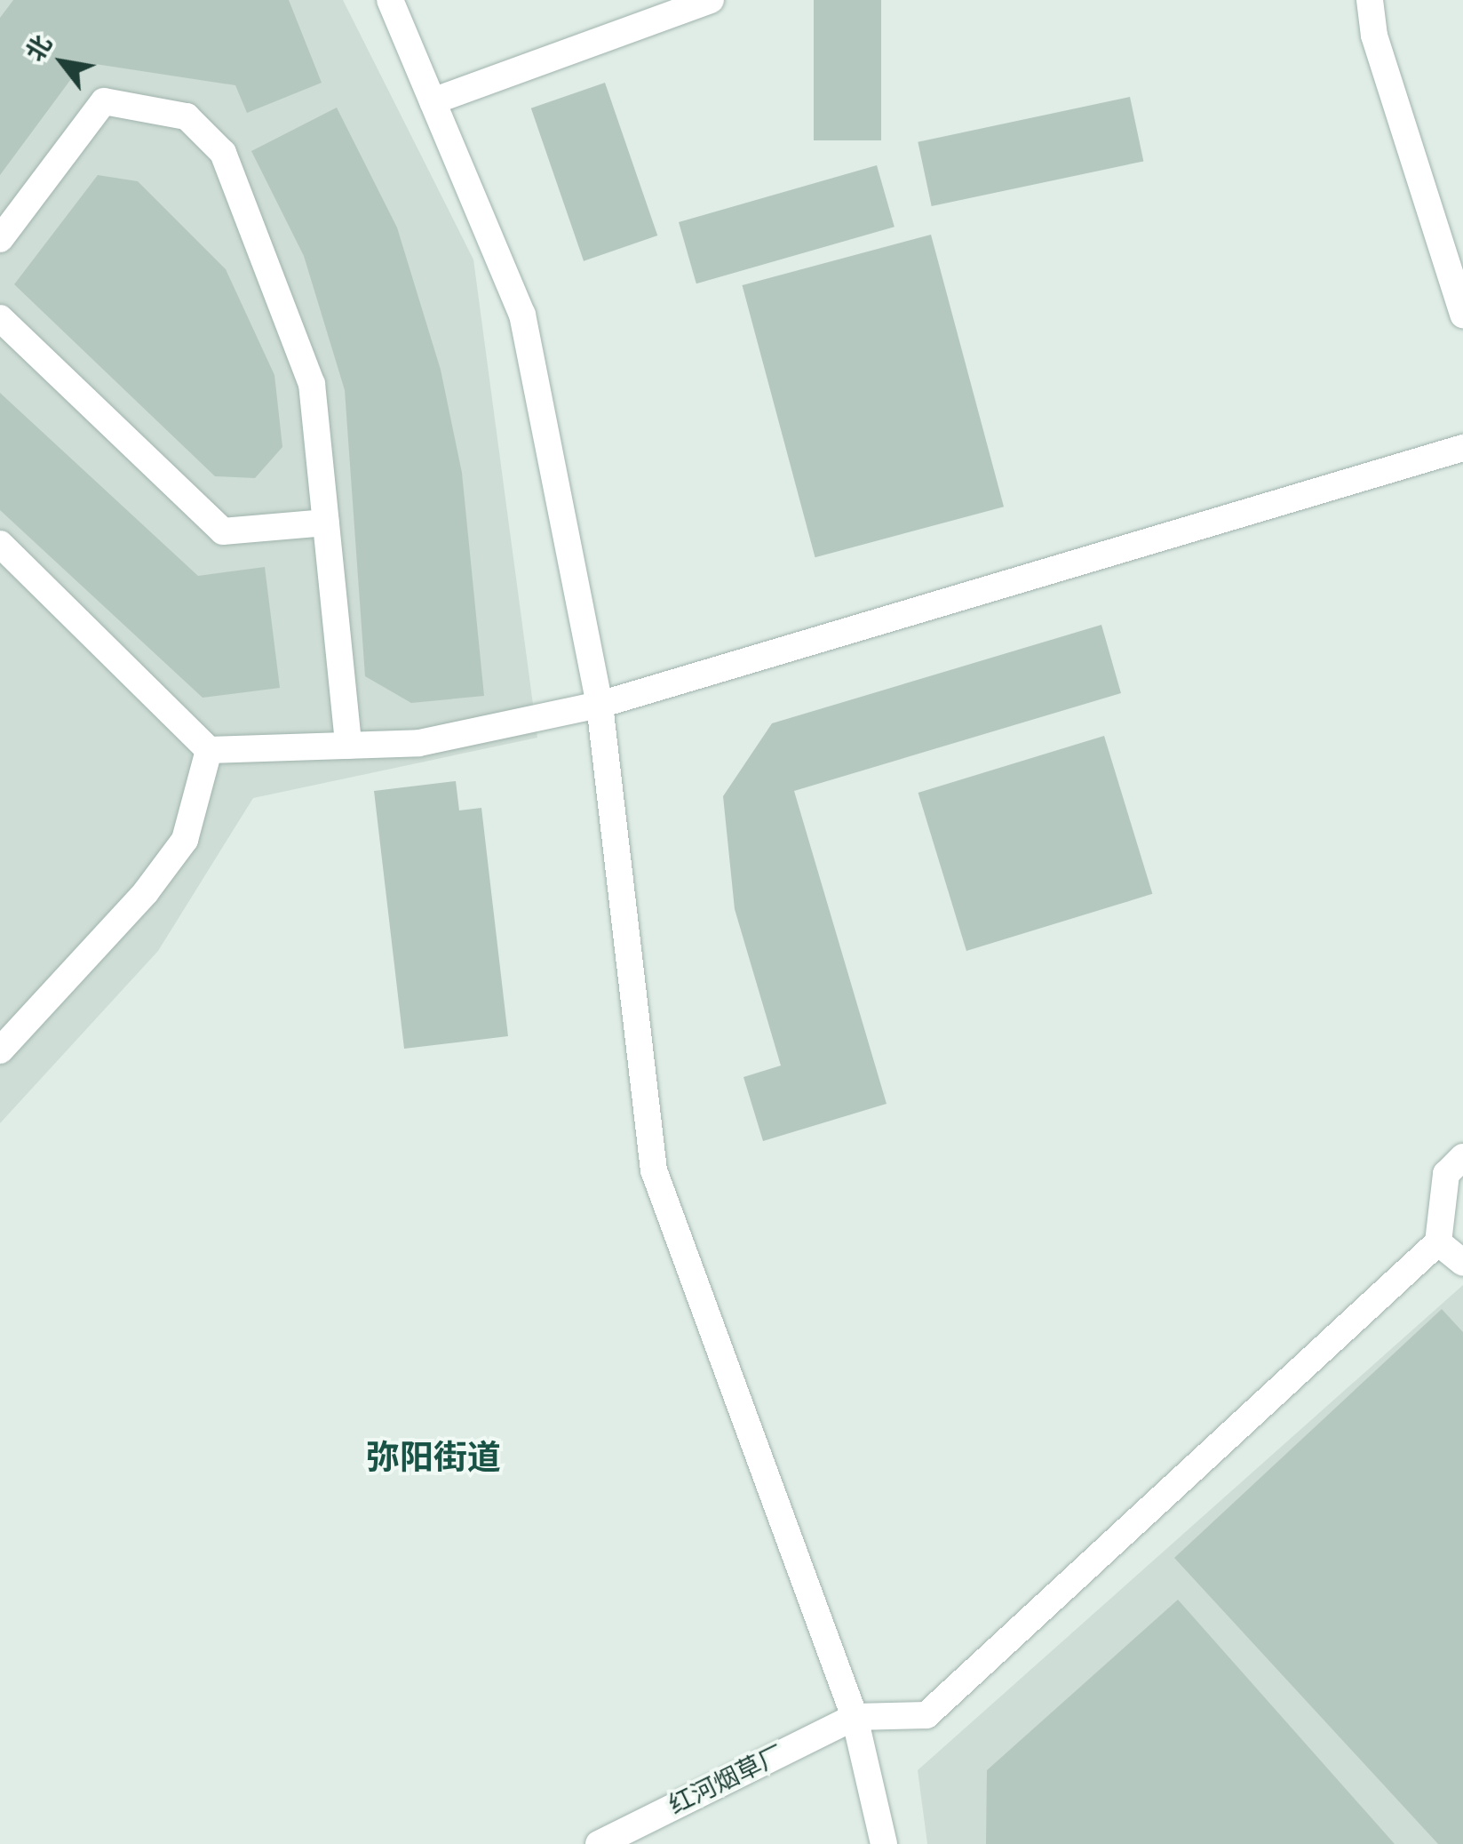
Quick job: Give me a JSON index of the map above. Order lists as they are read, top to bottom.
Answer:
{
  "streets": {
    "street": ["红河烟草厂"]
  },
  "districts": ["弥阳街道"],
  "north": "top left"
}
